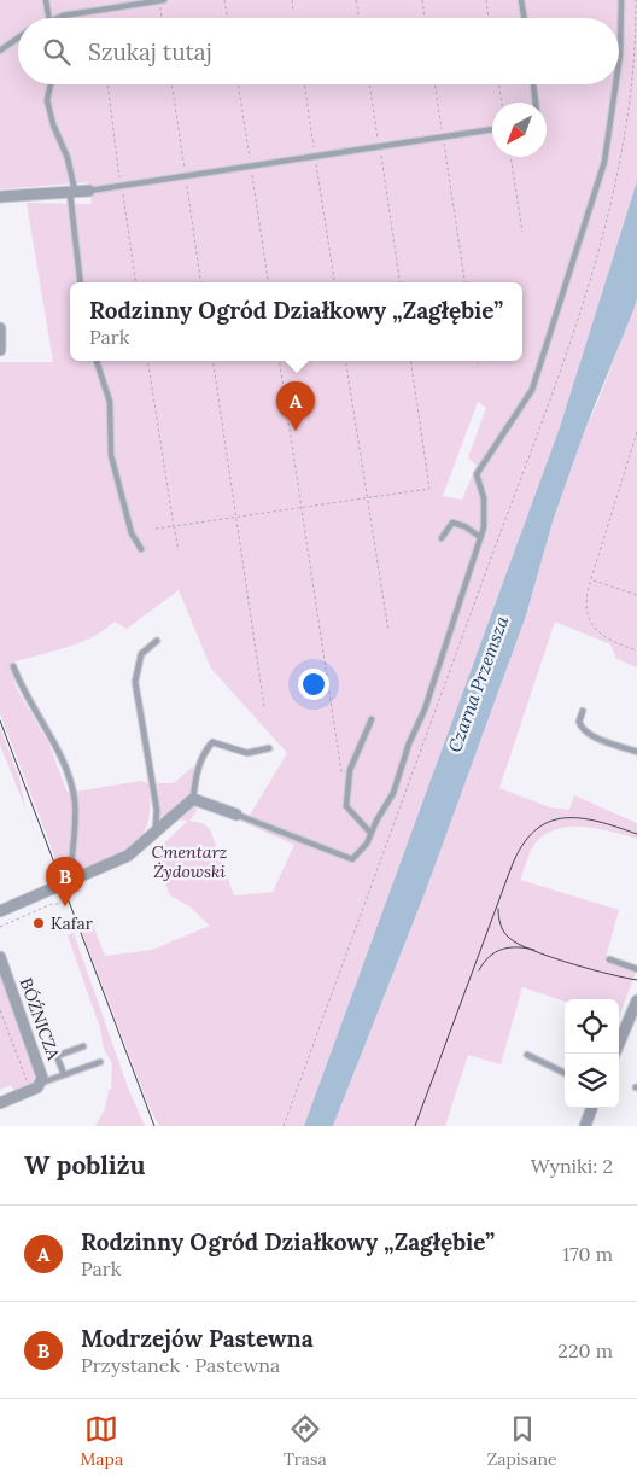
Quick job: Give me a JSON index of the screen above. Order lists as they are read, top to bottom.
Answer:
{
  "streets": {
    "street": ["BÓŹNICZA"]
  },
  "water": ["Czarna Przemsza"],
  "parks": ["Cmentarz Żydowski"],
  "places": ["Kafar"],
  "north": "bottom left",
  "page": {
    "search": "Szukaj tutaj",
    "popup": ["Rodzinny Ogród Działkowy „Zagłębie”", "Park"],
    "pins": ["A", "B"],
    "heading": ["W pobliżu", "Wyniki: 2"],
    "list": [
      {
        "mark": "A",
        "name": "Rodzinny Ogród Działkowy „Zagłębie”",
        "note": "Park",
        "value": "170 m"
      },
      {
        "mark": "B",
        "name": "Modrzejów Pastewna",
        "note": "Przystanek · Pastewna",
        "value": "220 m"
      }
    ],
    "nav": ["Mapa", "Trasa", "Zapisane"]
  }
}
